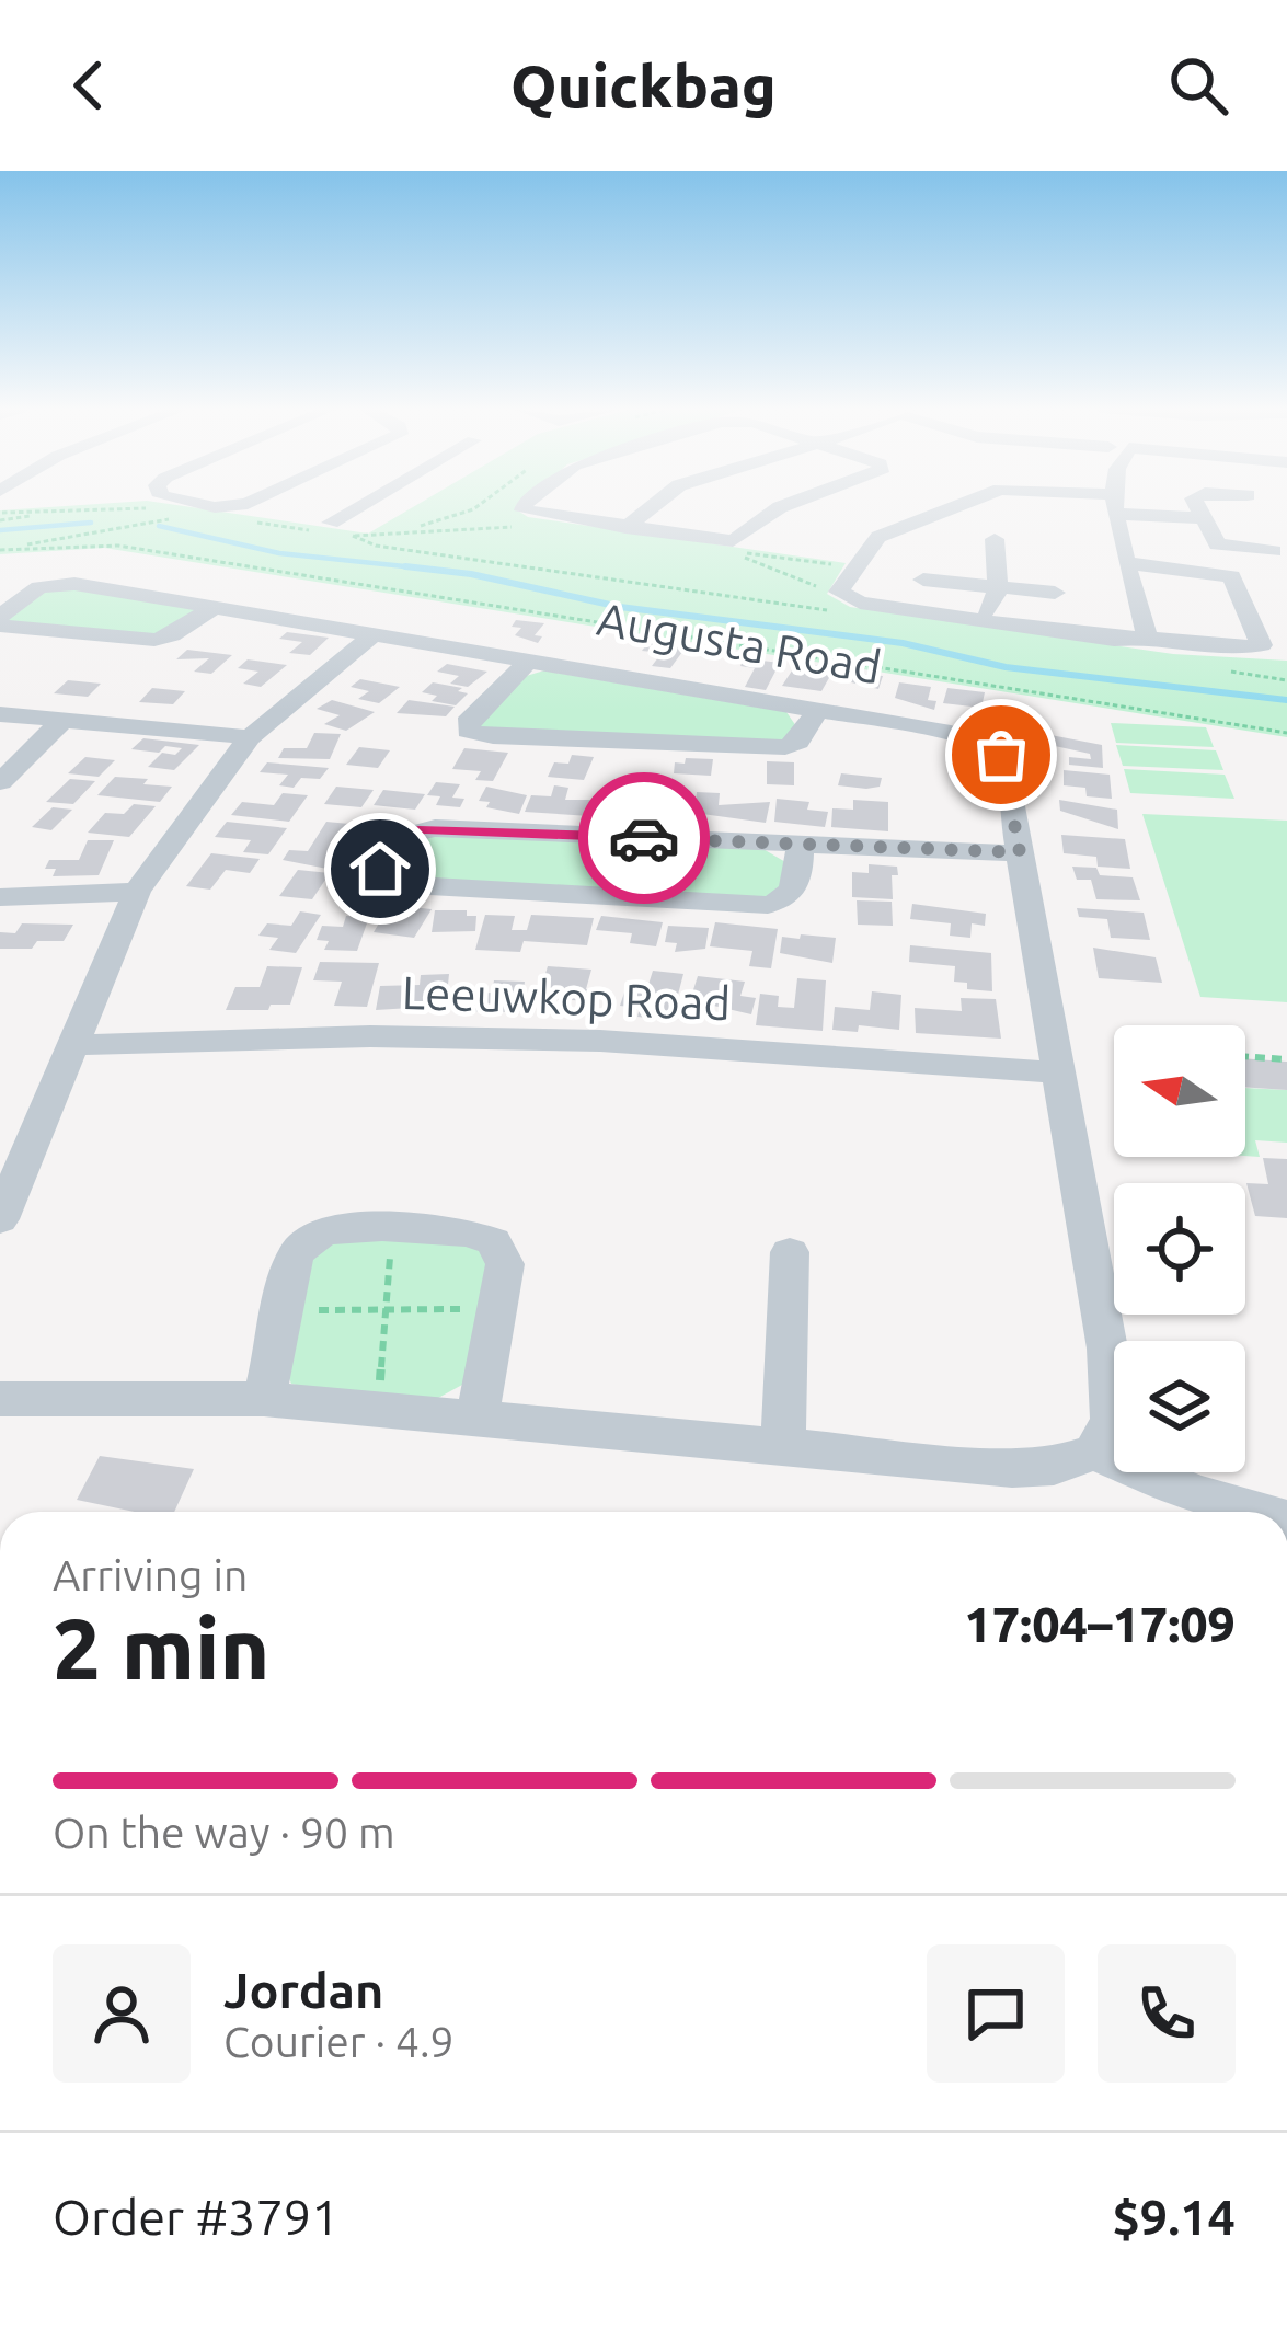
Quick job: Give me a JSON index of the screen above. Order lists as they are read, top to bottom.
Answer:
{
  "streets": {
    "street": ["Augusta Road", "Leeuwkop Road"]
  },
  "crossings": [
    ["Augusta Road", "Leeuwkop Road"]
  ],
  "north": "left",
  "page": {
    "header": "Quickbag",
    "heading": ["2 min", "Arriving in", "17:04–17:09"],
    "panel": [
      "Jordan",
      "Courier · 4.9",
      "Order #3791",
      "$9.14"
    ],
    "bar": "On the way · 90 m"
  }
}
